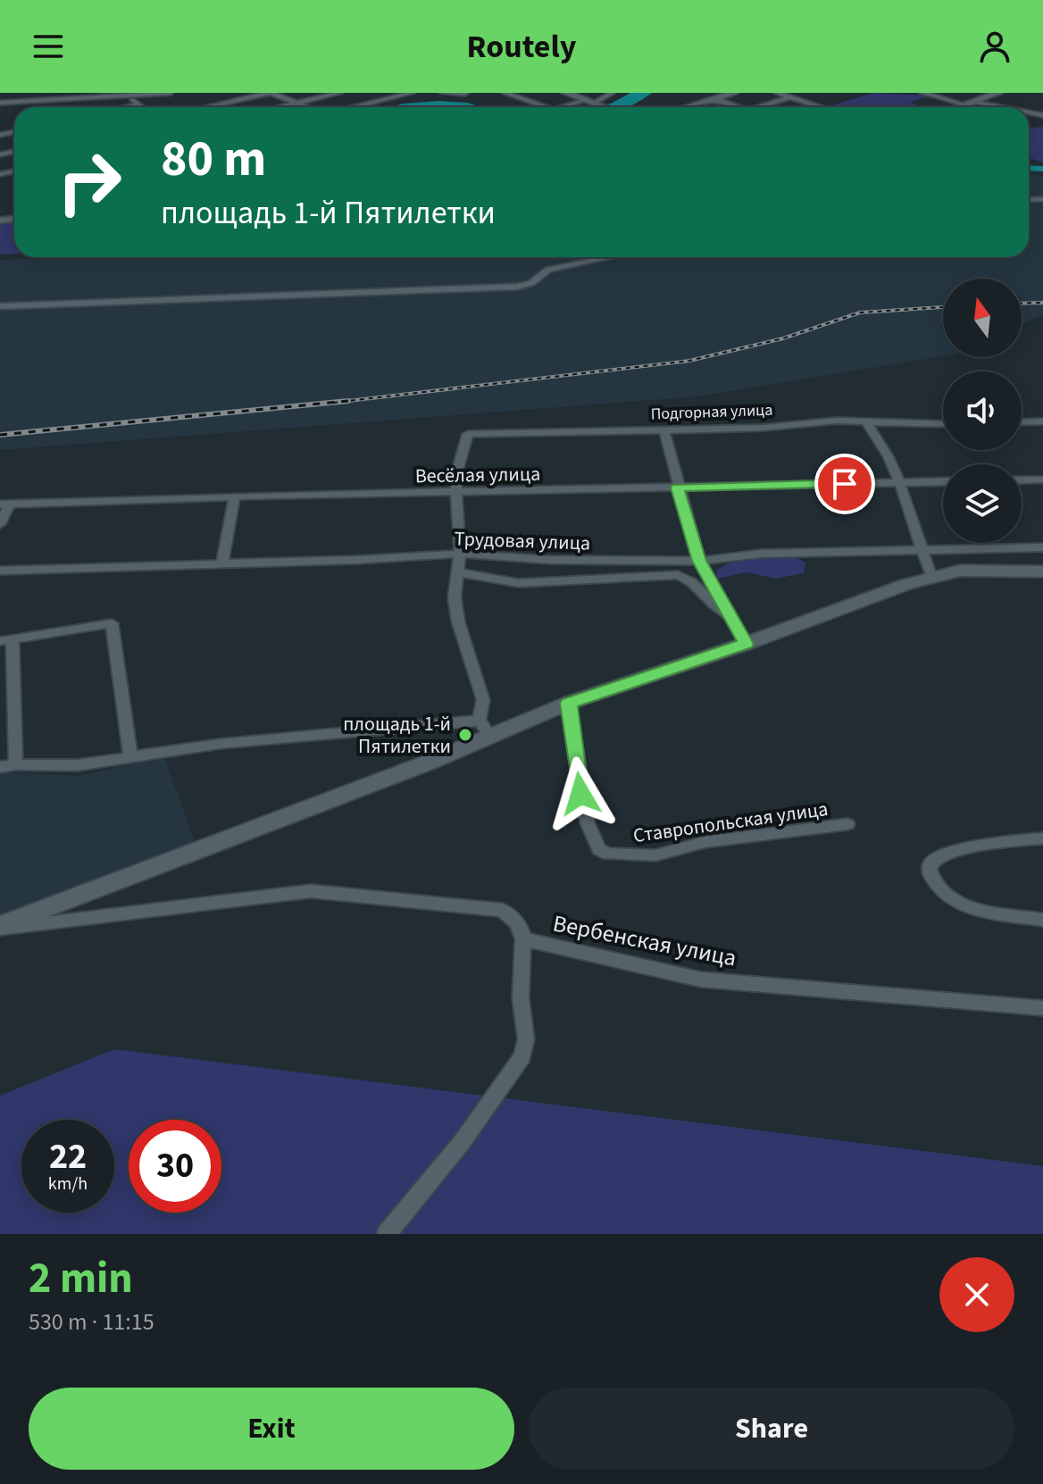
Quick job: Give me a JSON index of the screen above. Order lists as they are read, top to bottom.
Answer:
{
  "streets": {
    "street": [
      "Подгорная улица",
      "Весёлая улица",
      "Трудовая улица",
      "Ставропольская улица",
      "Вербенская улица"
    ]
  },
  "crossings": [
    ["Подгорная улица", "Весёлая улица"]
  ],
  "places": ["площадь 1-й Пятилетки"],
  "north": "top",
  "page": {
    "header": "Routely",
    "turn": ["80 m", "площадь 1-й Пятилетки"],
    "speed": "22 km/h",
    "limit": "30",
    "heading": ["2 min", "530 m · 11:15"],
    "buttons": ["Exit", "Share"]
  }
}
